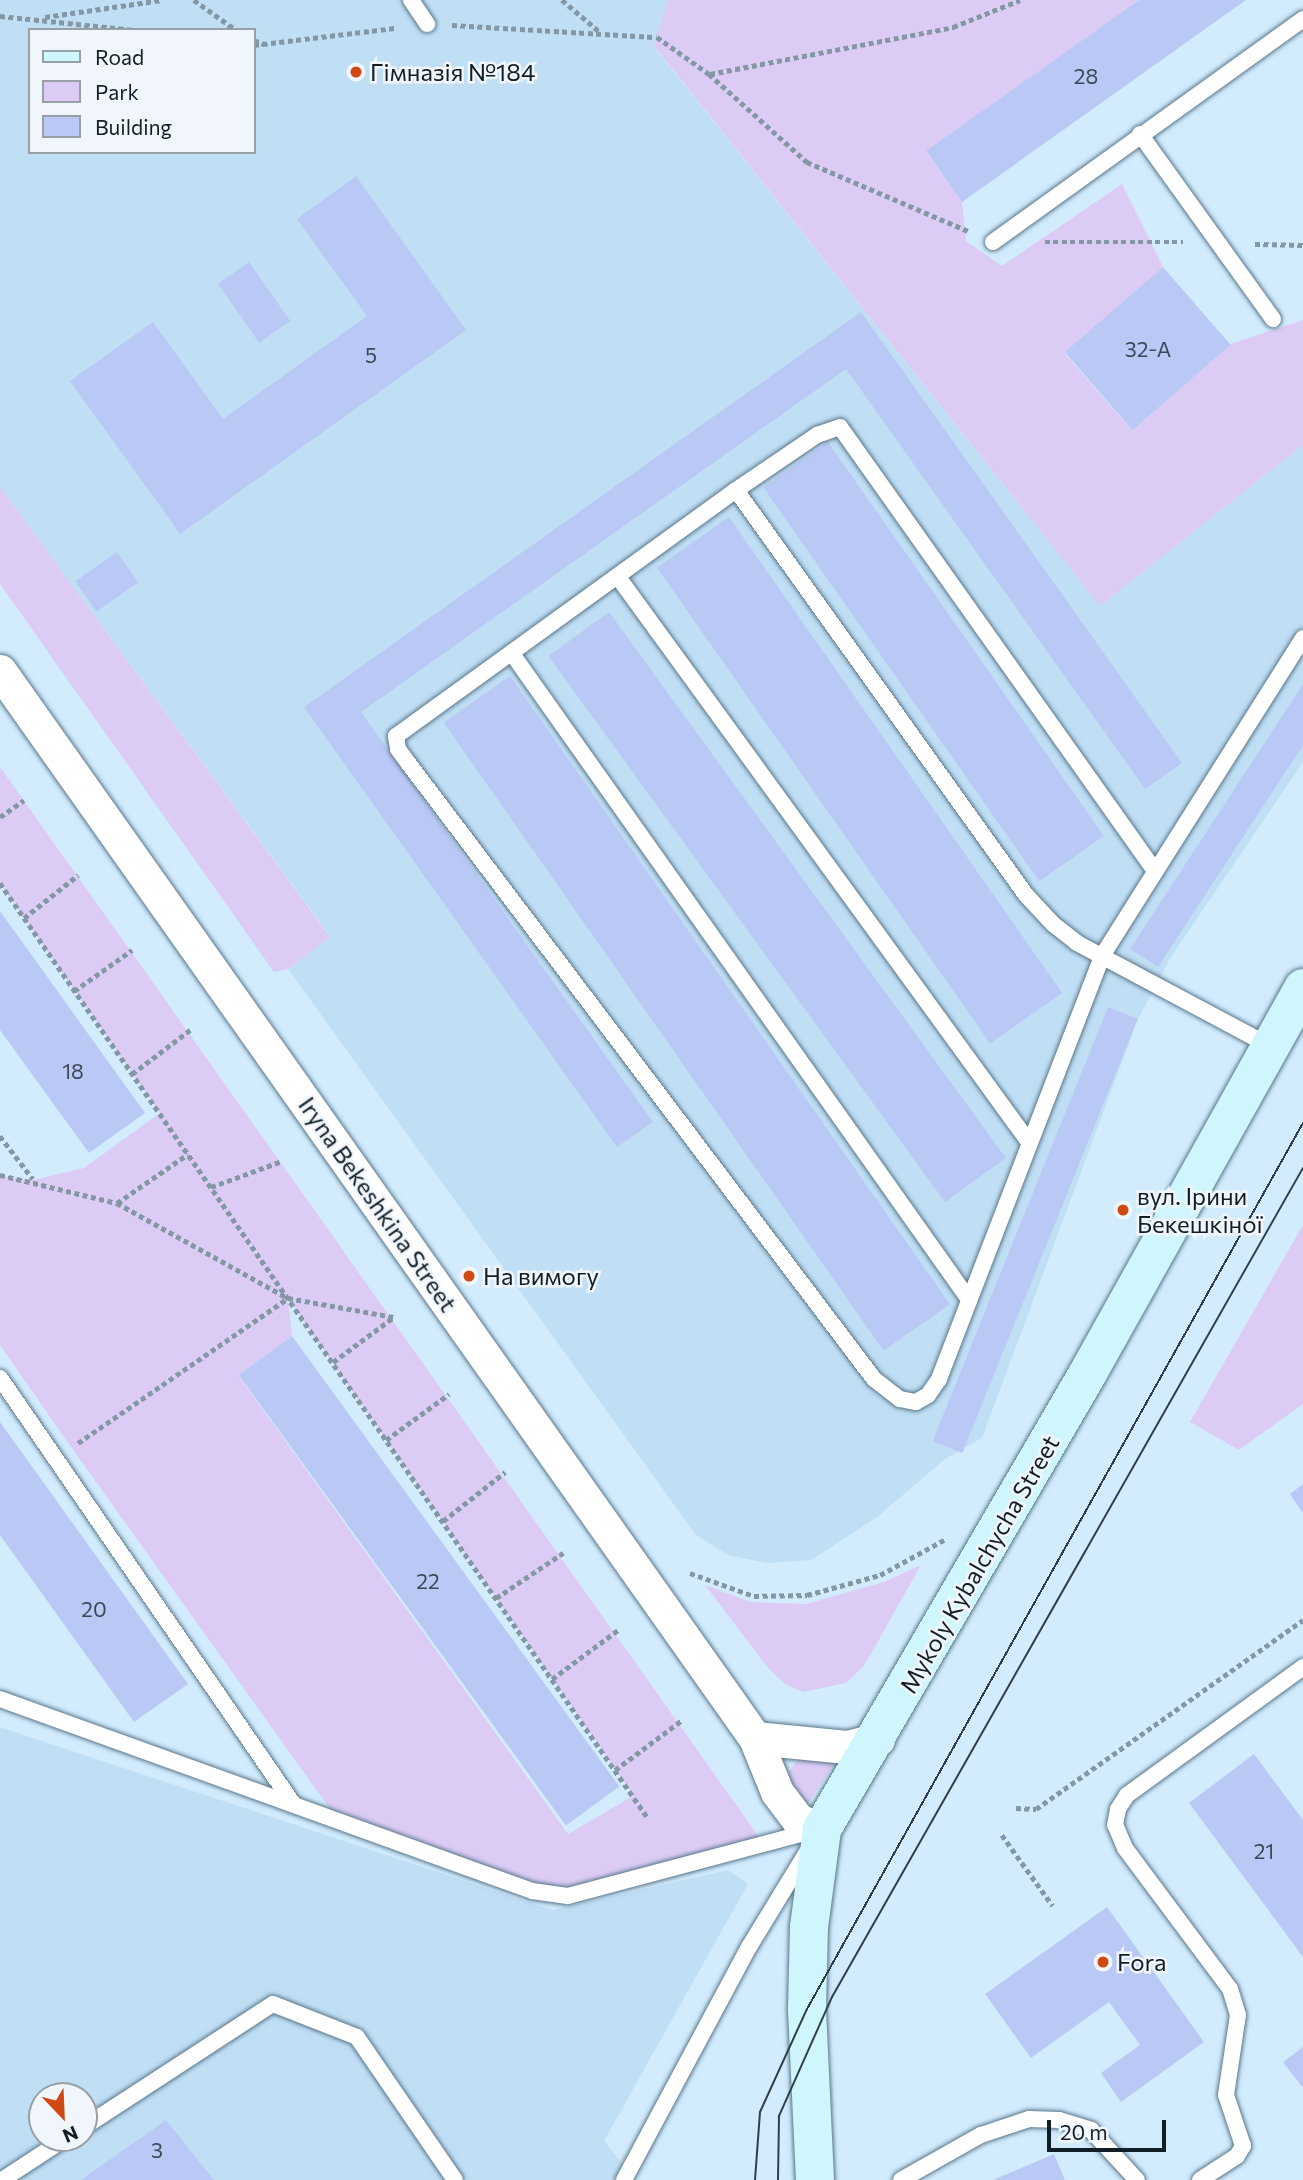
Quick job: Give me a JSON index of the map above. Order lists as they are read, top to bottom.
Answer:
{
  "streets": {
    "street": ["Iryna Bekeshkina Street", "Mykoly Kybalchycha Street"]
  },
  "crossings": [
    ["Iryna Bekeshkina Street", "Mykoly Kybalchycha Street"]
  ],
  "places": [
    "Гімназія №184",
    "вул. Ірини Бекешкіної",
    "На вимогу",
    "Fora"
  ],
  "house_numbers": [
    "28",
    "32-А",
    "5",
    "18",
    "22",
    "20",
    "21",
    "3"
  ],
  "legend": ["Road", "Park", "Building"],
  "scale_bar": "20 m",
  "north": "bottom right"
}
